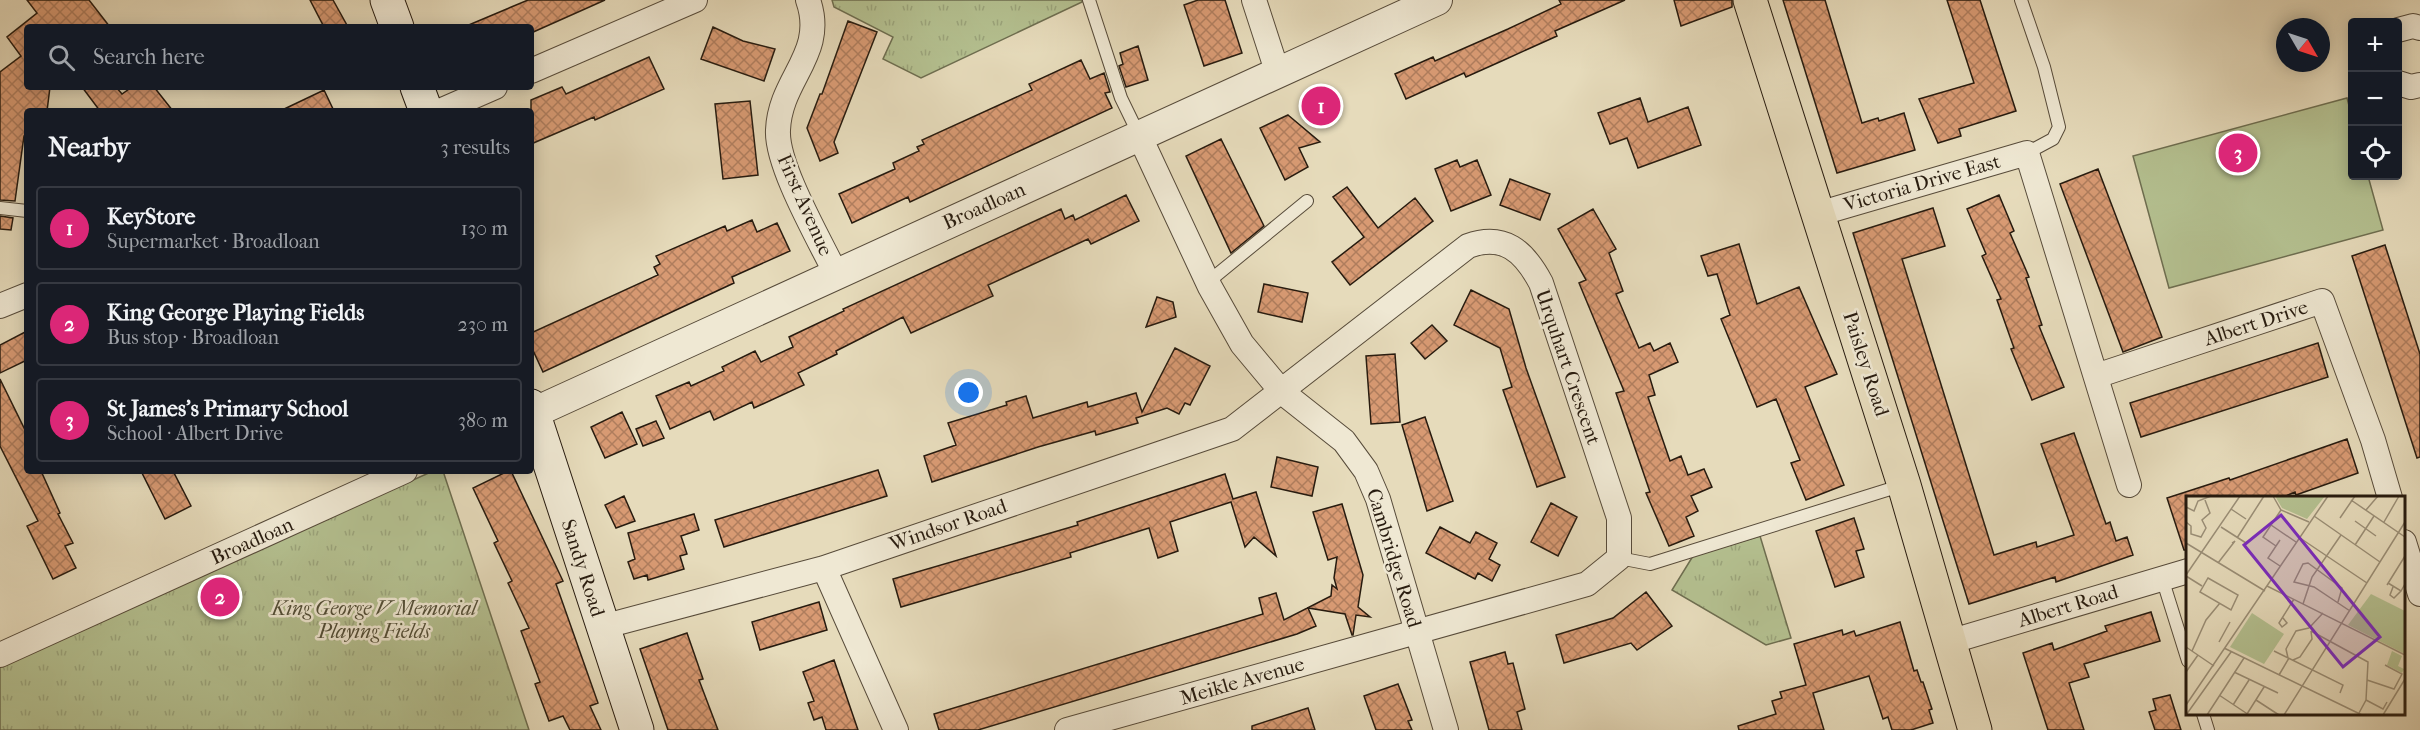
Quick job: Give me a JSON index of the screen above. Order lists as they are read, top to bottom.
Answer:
{
  "streets": {
    "main road": ["Paisley Road", "Sandy Road"],
    "street": [
      "Victoria Drive East",
      "First Avenue",
      "Broadloan",
      "Albert Drive",
      "Urquhart Crescent",
      "Windsor Road",
      "Cambridge Road",
      "Albert Road",
      "Meikle Avenue"
    ]
  },
  "crossings": [
    ["Victoria Drive East", "Paisley Road"],
    ["First Avenue", "Broadloan"],
    ["Broadloan", "Cambridge Road"],
    ["Paisley Road", "Albert Road"],
    ["Urquhart Crescent", "Windsor Road"],
    ["Urquhart Crescent", "Cambridge Road"],
    ["Windsor Road", "Cambridge Road"],
    ["Windsor Road", "Sandy Road"],
    ["Cambridge Road", "Meikle Avenue"]
  ],
  "parks": ["King George V Memorial Playing Fields"],
  "north": "bottom right",
  "page": {
    "map_buttons": ["+", "−"],
    "search": "Search here",
    "pins": ["1", "3", "2"],
    "heading": ["Nearby", "3 results"],
    "list": [
      {
        "mark": "1",
        "name": "KeyStore",
        "note": "Supermarket · Broadloan",
        "value": "130 m"
      },
      {
        "mark": "2",
        "name": "King George Playing Fields",
        "note": "Bus stop · Broadloan",
        "value": "230 m"
      },
      {
        "mark": "3",
        "name": "St James's Primary School",
        "note": "School · Albert Drive",
        "value": "380 m"
      }
    ]
  }
}
